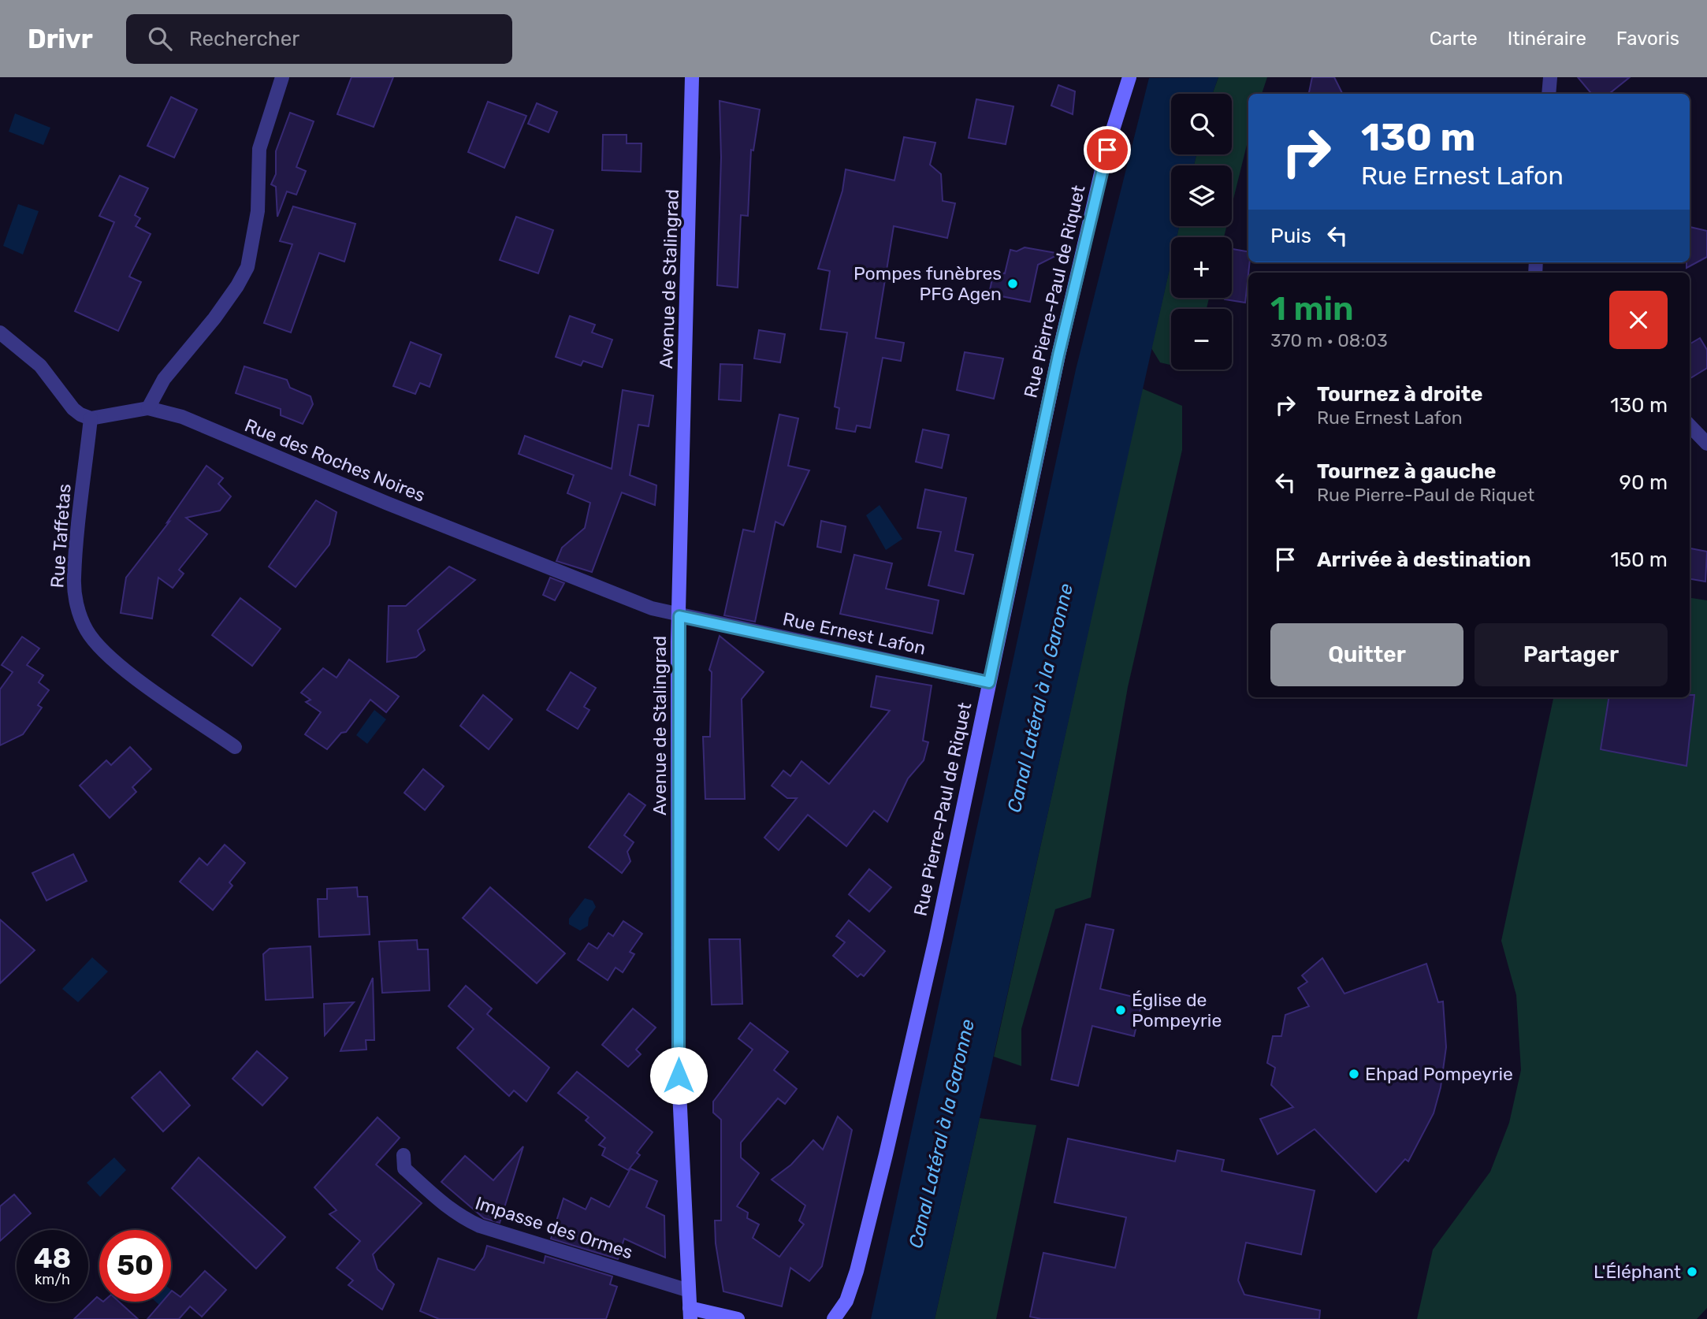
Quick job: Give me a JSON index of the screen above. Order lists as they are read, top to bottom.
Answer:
{
  "streets": {
    "street": [
      "Avenue de Stalingrad",
      "Rue Pierre-Paul de Riquet",
      "Rue des Roches Noires",
      "Rue Taffetas",
      "Rue Ernest Lafon",
      "Impasse des Ormes"
    ]
  },
  "crossings": [
    ["Avenue de Stalingrad", "Rue des Roches Noires"],
    ["Avenue de Stalingrad", "Rue Ernest Lafon"],
    ["Avenue de Stalingrad", "Impasse des Ormes"],
    ["Rue Pierre-Paul de Riquet", "Rue Ernest Lafon"],
    ["Rue des Roches Noires", "Rue Taffetas"],
    ["Rue des Roches Noires", "Rue Ernest Lafon"]
  ],
  "water": ["Canal Latéral à la Garonne"],
  "places": [
    "Pompes funèbres PFG Agen",
    "Église de Pompeyrie",
    "Ehpad Pompeyrie",
    "L'Éléphant"
  ],
  "page": {
    "header": "Drivr",
    "search": "Rechercher",
    "nav": ["Carte", "Itinéraire", "Favoris"],
    "map_buttons": ["+", "−"],
    "turn": ["130 m", "Rue Ernest Lafon"],
    "then": "Puis",
    "heading": ["1 min", "370 m · 08:03"],
    "list": [
      {
        "name": "Tournez à droite",
        "note": "Rue Ernest Lafon",
        "value": "130 m"
      },
      {
        "name": "Tournez à gauche",
        "note": "Rue Pierre-Paul de Riquet",
        "value": "90 m"
      },
      {
        "name": "Arrivée à destination",
        "value": "150 m"
      }
    ],
    "buttons": ["Quitter", "Partager"],
    "speed": "48 km/h",
    "limit": "50"
  }
}
